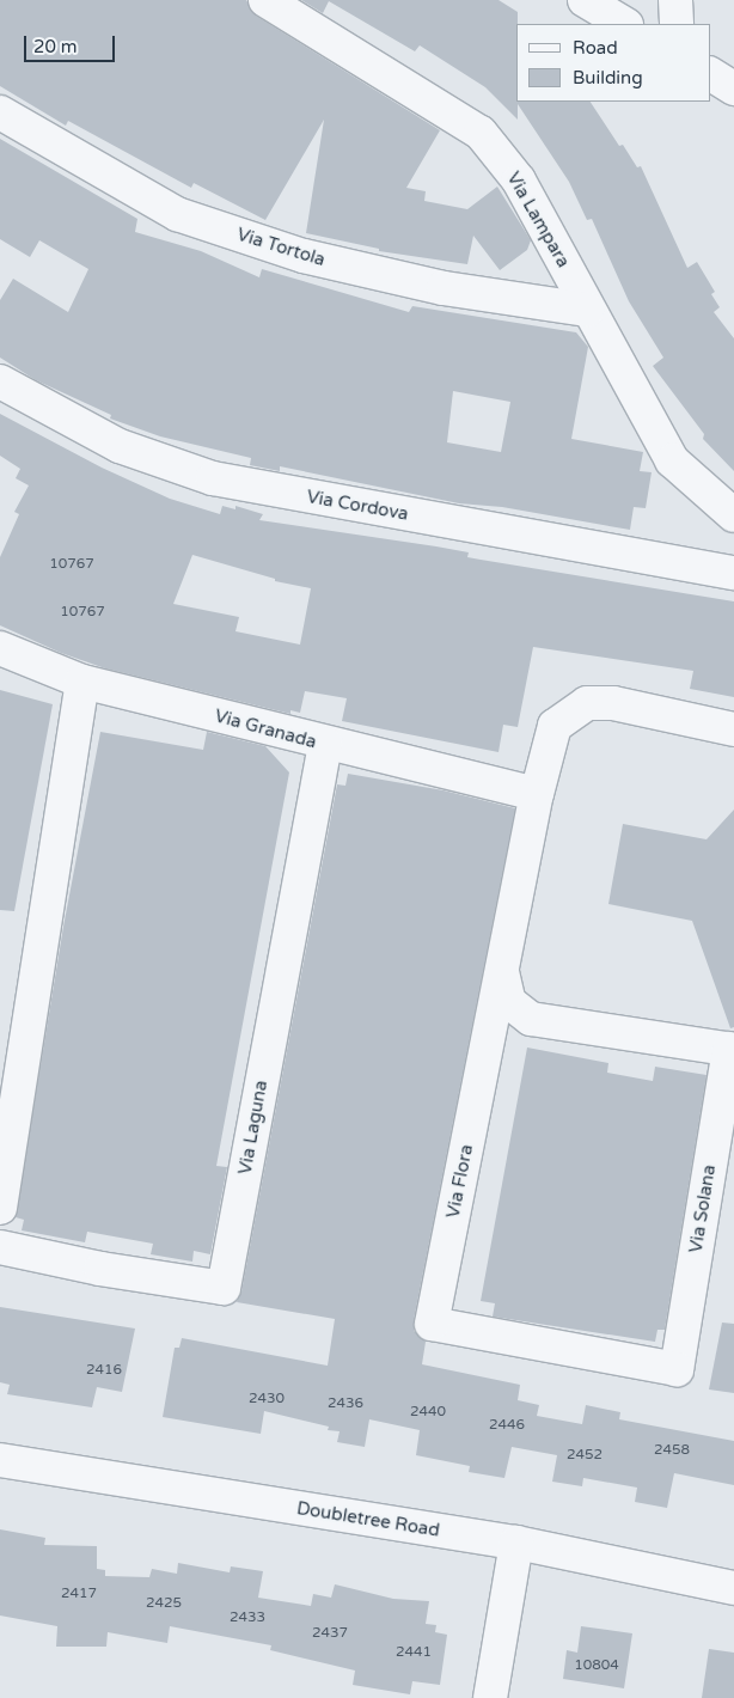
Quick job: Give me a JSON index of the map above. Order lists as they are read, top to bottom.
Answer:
{
  "streets": {
    "street": [
      "Via Lampara",
      "Via Tortola",
      "Via Cordova",
      "Via Granada",
      "Via Laguna",
      "Via Flora",
      "Via Solana",
      "Doubletree Road"
    ]
  },
  "crossings": [
    ["Via Lampara", "Via Tortola"],
    ["Via Granada", "Via Laguna"],
    ["Via Granada", "Via Flora"],
    ["Via Flora", "Via Solana"]
  ],
  "house_numbers": [
    "10767",
    "10767",
    "2416",
    "2430",
    "2436",
    "2440",
    "2446",
    "2458",
    "2452",
    "2417",
    "2425",
    "2433",
    "2437",
    "2441",
    "10804"
  ],
  "legend": ["Road", "Building"],
  "scale_bar": "20 m"
}
